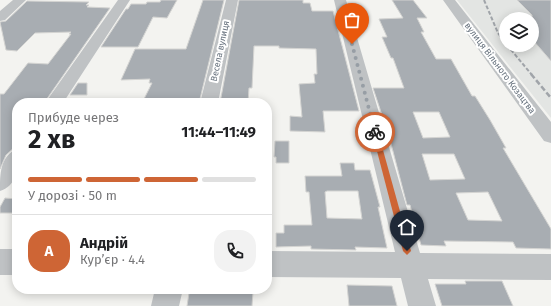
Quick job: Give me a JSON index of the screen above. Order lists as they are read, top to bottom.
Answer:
{
  "streets": {
    "street": ["Весела вулиця", "вулиця Вільного Козацтва"]
  },
  "page": {
    "heading": ["2 хв", "Прибуде через", "11:44–11:49"],
    "panel": ["Андрій", "Кур’єр · 4.4"],
    "bar": "У дорозі · 50 m",
    "round": "А"
  }
}
